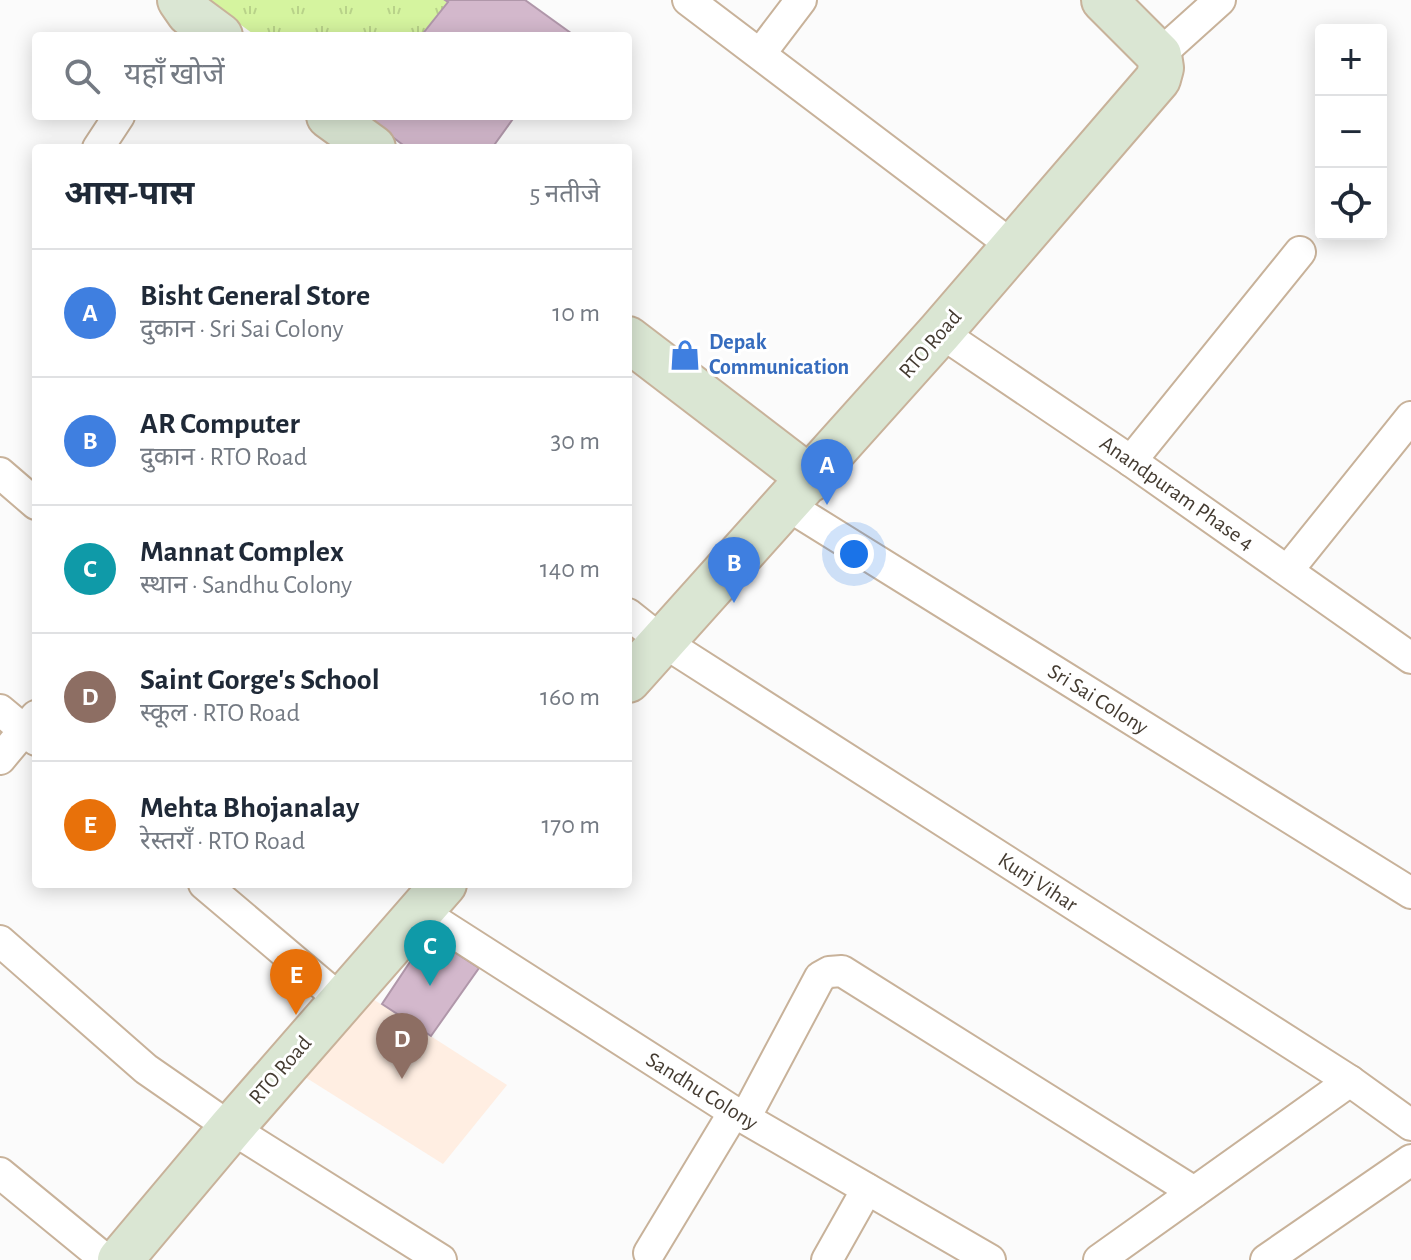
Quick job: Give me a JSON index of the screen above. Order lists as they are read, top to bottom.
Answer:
{
  "streets": {
    "street": [
      "RTO Road",
      "Anandpuram Phase 4",
      "Sri Sai Colony",
      "Kunj Vihar",
      "Sandhu Colony"
    ]
  },
  "crossings": [
    ["RTO Road", "Anandpuram Phase 4"],
    ["RTO Road", "Sri Sai Colony"],
    ["RTO Road", "Kunj Vihar"],
    ["RTO Road", "Sandhu Colony"]
  ],
  "places": {
    "shop": ["Depak Communication"]
  },
  "page": {
    "map_buttons": ["+", "−"],
    "search": "यहाँ खोजें",
    "heading": ["आस-पास", "5 नतीजे"],
    "list": [
      {
        "mark": "A",
        "name": "Bisht General Store",
        "note": "दुकान · Sri Sai Colony",
        "value": "10 m"
      },
      {
        "mark": "B",
        "name": "AR Computer",
        "note": "दुकान · RTO Road",
        "value": "30 m"
      },
      {
        "mark": "C",
        "name": "Mannat Complex",
        "note": "स्थान · Sandhu Colony",
        "value": "140 m"
      },
      {
        "mark": "D",
        "name": "Saint Gorge's School",
        "note": "स्कूल · RTO Road",
        "value": "160 m"
      },
      {
        "mark": "E",
        "name": "Mehta Bhojanalay",
        "note": "रेस्तराँ · RTO Road",
        "value": "170 m"
      }
    ],
    "pins": [
      "A",
      "B",
      "C",
      "E",
      "D"
    ]
  }
}
